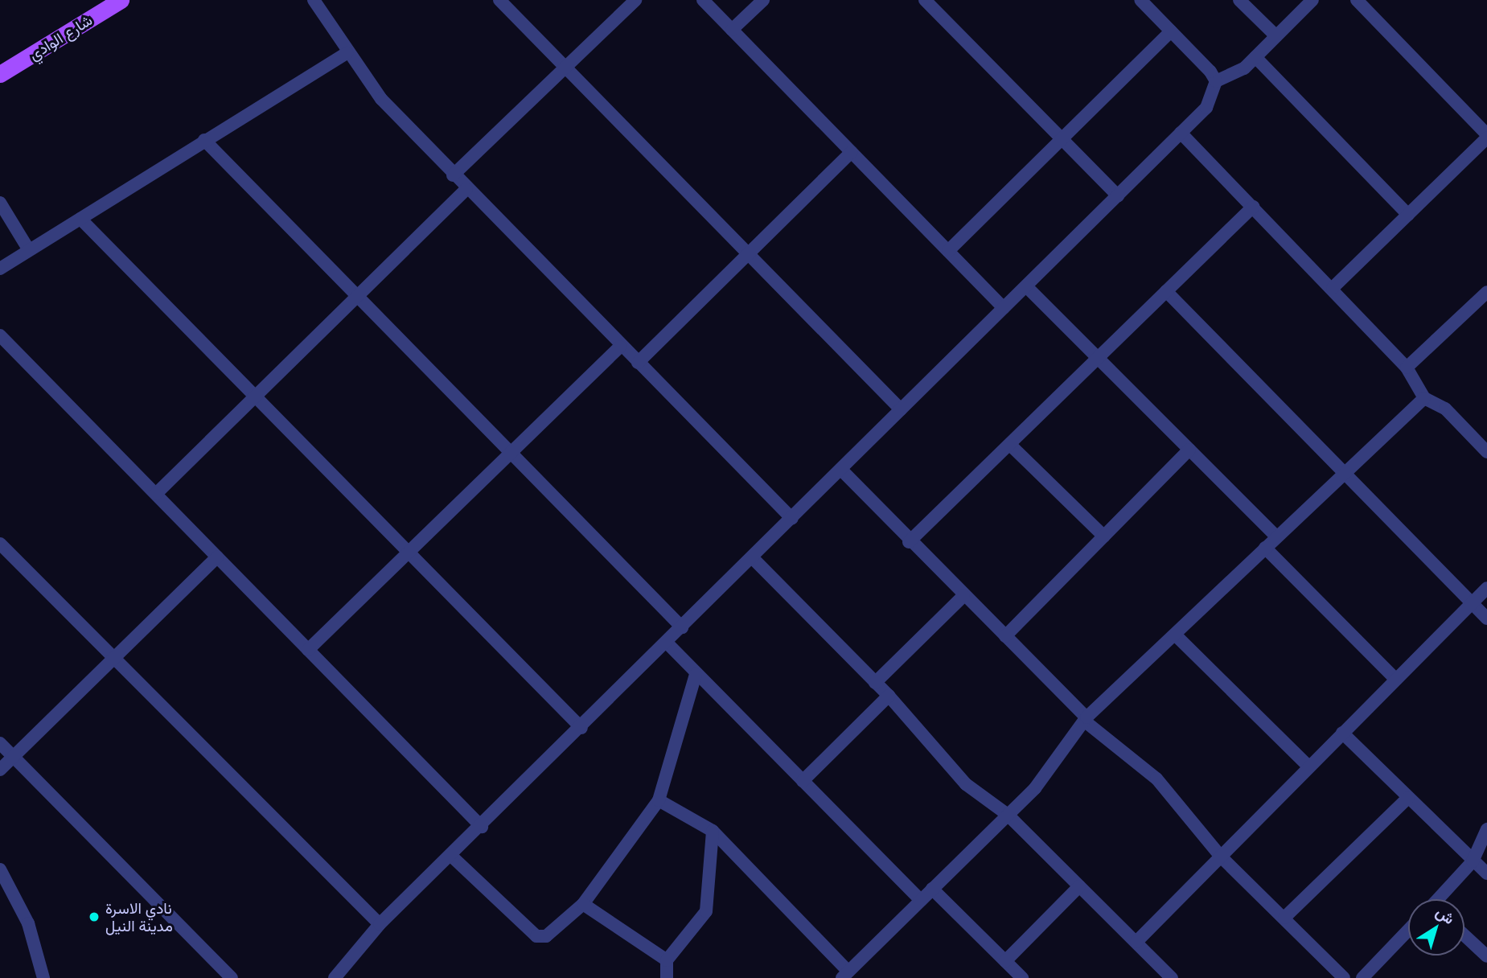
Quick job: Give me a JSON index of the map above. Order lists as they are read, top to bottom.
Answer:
{
  "streets": {
    "main road": ["شارع الوادي"]
  },
  "places": ["نادي الاسرة مدينة النيل"],
  "north": "top right"
}
